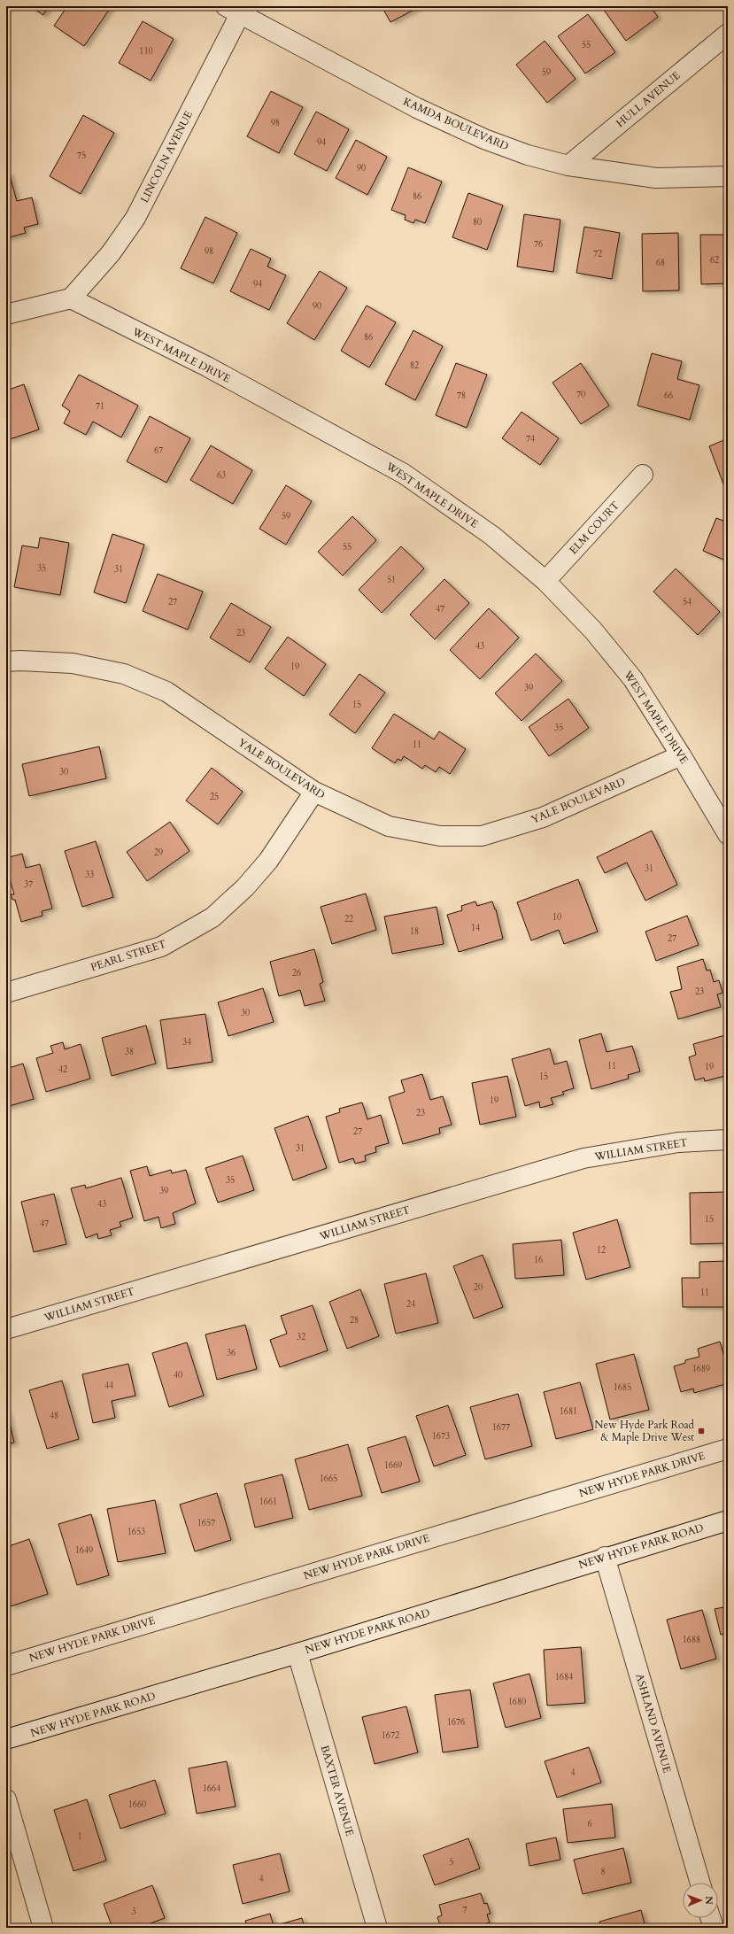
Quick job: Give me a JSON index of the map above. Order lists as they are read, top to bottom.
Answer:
{
  "streets": {
    "street": [
      "HULL AVENUE",
      "KAMDA BOULEVARD",
      "LINCOLN AVENUE",
      "WEST MAPLE DRIVE",
      "ELM COURT",
      "YALE BOULEVARD",
      "PEARL STREET",
      "WILLIAM STREET",
      "NEW HYDE PARK DRIVE",
      "NEW HYDE PARK ROAD",
      "ASHLAND AVENUE",
      "BAXTER AVENUE"
    ]
  },
  "crossings": [
    ["HULL AVENUE", "KAMDA BOULEVARD"],
    ["KAMDA BOULEVARD", "LINCOLN AVENUE"],
    ["LINCOLN AVENUE", "WEST MAPLE DRIVE"],
    ["WEST MAPLE DRIVE", "ELM COURT"],
    ["WEST MAPLE DRIVE", "YALE BOULEVARD"],
    ["YALE BOULEVARD", "PEARL STREET"],
    ["NEW HYDE PARK ROAD", "ASHLAND AVENUE"],
    ["NEW HYDE PARK ROAD", "BAXTER AVENUE"]
  ],
  "places": {
    "transit": ["New Hyde Park Road & Maple Drive West"]
  },
  "house_numbers": [
    "55",
    "110",
    "59",
    "98",
    "94",
    "75",
    "90",
    "86",
    "80",
    "76",
    "98",
    "72",
    "62",
    "68",
    "94",
    "90",
    "86",
    "82",
    "70",
    "78",
    "66",
    "71",
    "74",
    "67",
    "63",
    "59",
    "55",
    "35",
    "31",
    "51",
    "27",
    "54",
    "47",
    "23",
    "43",
    "19",
    "39",
    "15",
    "35",
    "11",
    "30",
    "25",
    "29",
    "31",
    "33",
    "37",
    "10",
    "22",
    "14",
    "18",
    "27",
    "26",
    "23",
    "30",
    "34",
    "38",
    "11",
    "19",
    "42",
    "15",
    "19",
    "23",
    "27",
    "31",
    "35",
    "39",
    "43",
    "15",
    "47",
    "12",
    "16",
    "20",
    "11",
    "24",
    "28",
    "32",
    "36",
    "1689",
    "40",
    "44",
    "1685",
    "1681",
    "48",
    "1677",
    "1673",
    "1669",
    "1665",
    "1661",
    "1657",
    "1653",
    "1649",
    "1688",
    "1684",
    "1680",
    "1676",
    "1672",
    "4",
    "1664",
    "1660",
    "6",
    "1",
    "5",
    "8",
    "4",
    "7",
    "3"
  ],
  "north": "right"
}
